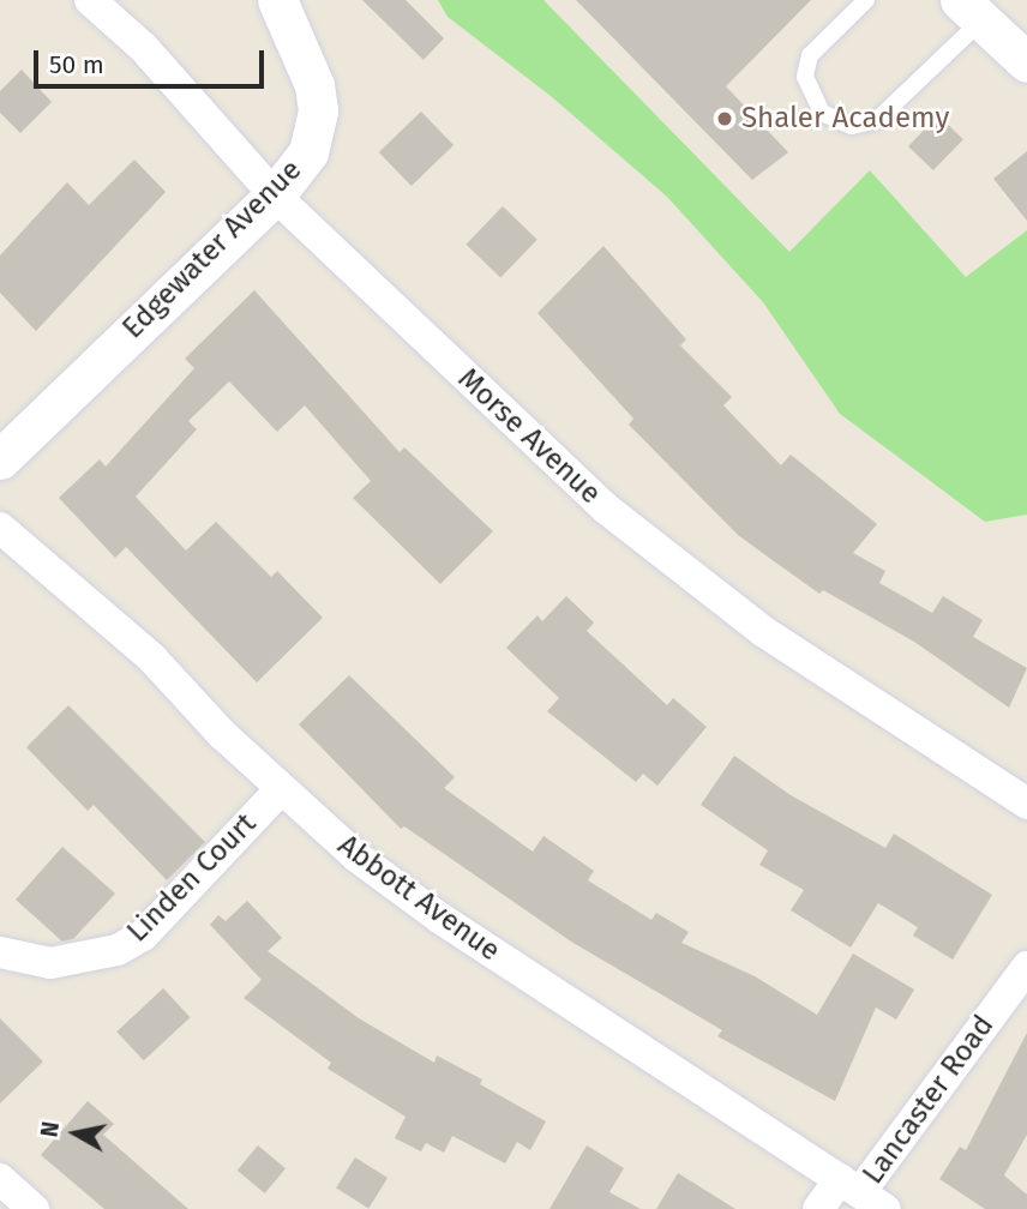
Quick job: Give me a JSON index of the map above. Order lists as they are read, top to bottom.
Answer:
{
  "streets": {
    "street": [
      "Edgewater Avenue",
      "Morse Avenue",
      "Linden Court",
      "Abbott Avenue",
      "Lancaster Road"
    ]
  },
  "crossings": [
    ["Edgewater Avenue", "Morse Avenue"],
    ["Linden Court", "Abbott Avenue"],
    ["Abbott Avenue", "Lancaster Road"]
  ],
  "places": ["Shaler Academy"],
  "scale_bar": "50 m",
  "north": "left"
}
